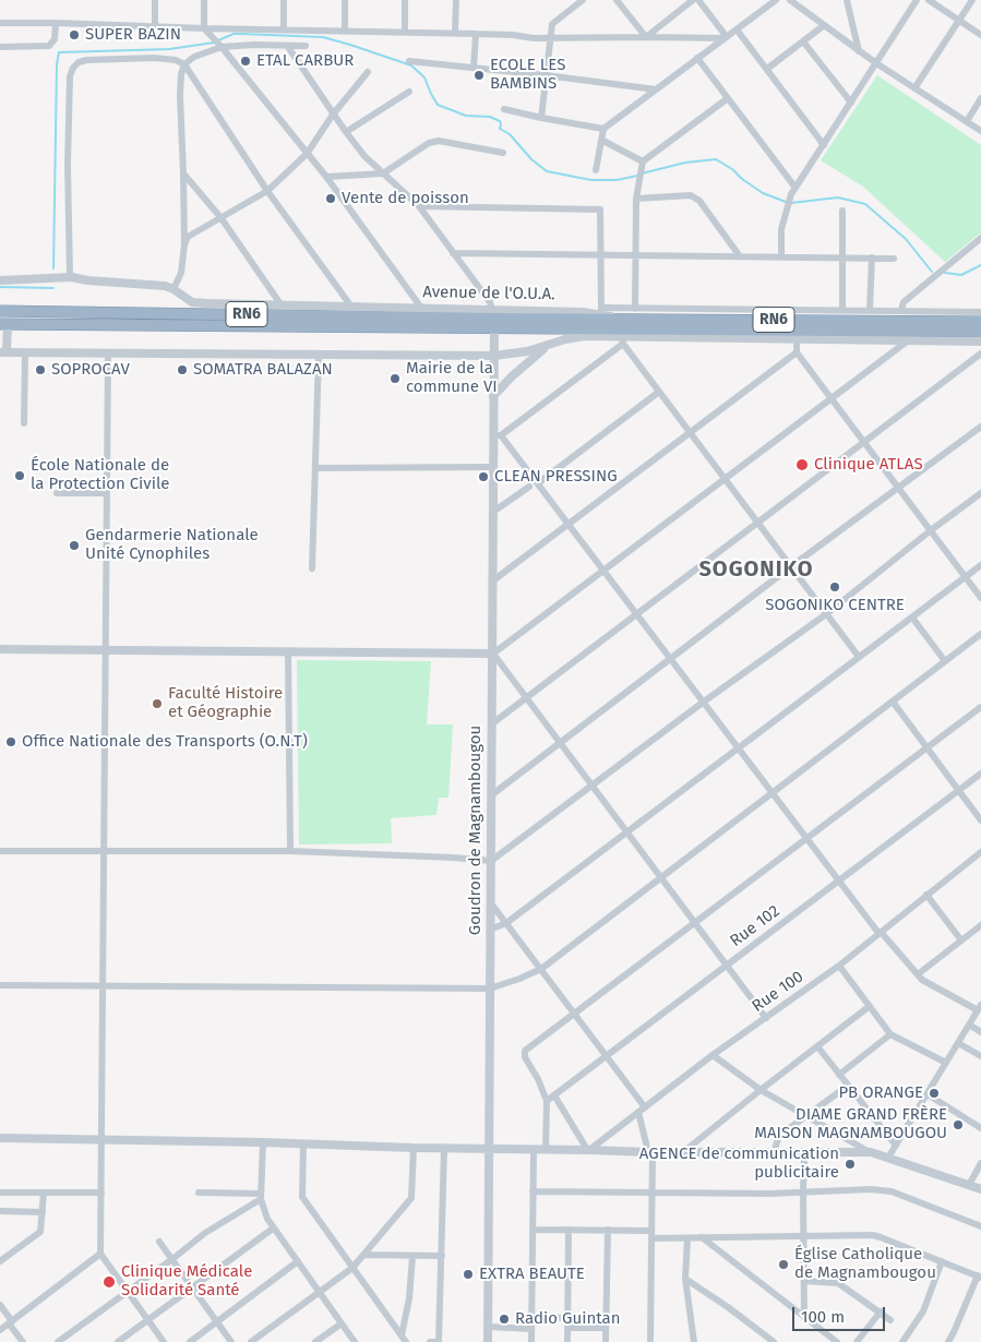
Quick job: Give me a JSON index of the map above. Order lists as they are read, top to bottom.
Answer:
{
  "streets": {
    "highway": ["Avenue de l'O.U.A.", "RN6"],
    "street": ["Goudron de Magnambougou", "Rue 102", "Rue 100"]
  },
  "crossings": [
    ["Avenue de l'O.U.A.", "Goudron de Magnambougou"]
  ],
  "districts": ["SOGONIKO"],
  "places": [
    "SUPER BAZIN",
    "ETAL CARBUR",
    "ECOLE LES BAMBINS",
    "Vente de poisson",
    "SOPROCAV",
    "SOMATRA BALAZAN",
    "Mairie de la commune VI",
    "Clinique ATLAS",
    "École Nationale de la Protection Civile",
    "CLEAN PRESSING",
    "Gendarmerie Nationale Unité Cynophiles",
    "SOGONIKO CENTRE",
    "Faculté Histoire et Géographie",
    "Office Nationale des Transports (O.N.T)",
    "PB ORANGE",
    "DIAME GRAND FRÈRE MAISON MAGNAMBOUGOU",
    "AGENCE de communication publicitaire",
    "Église Catholique de Magnambougou",
    "EXTRA BEAUTE",
    "Clinique Médicale Solidarité Santé",
    "Radio Guintan"
  ],
  "scale_bar": "100 m"
}
